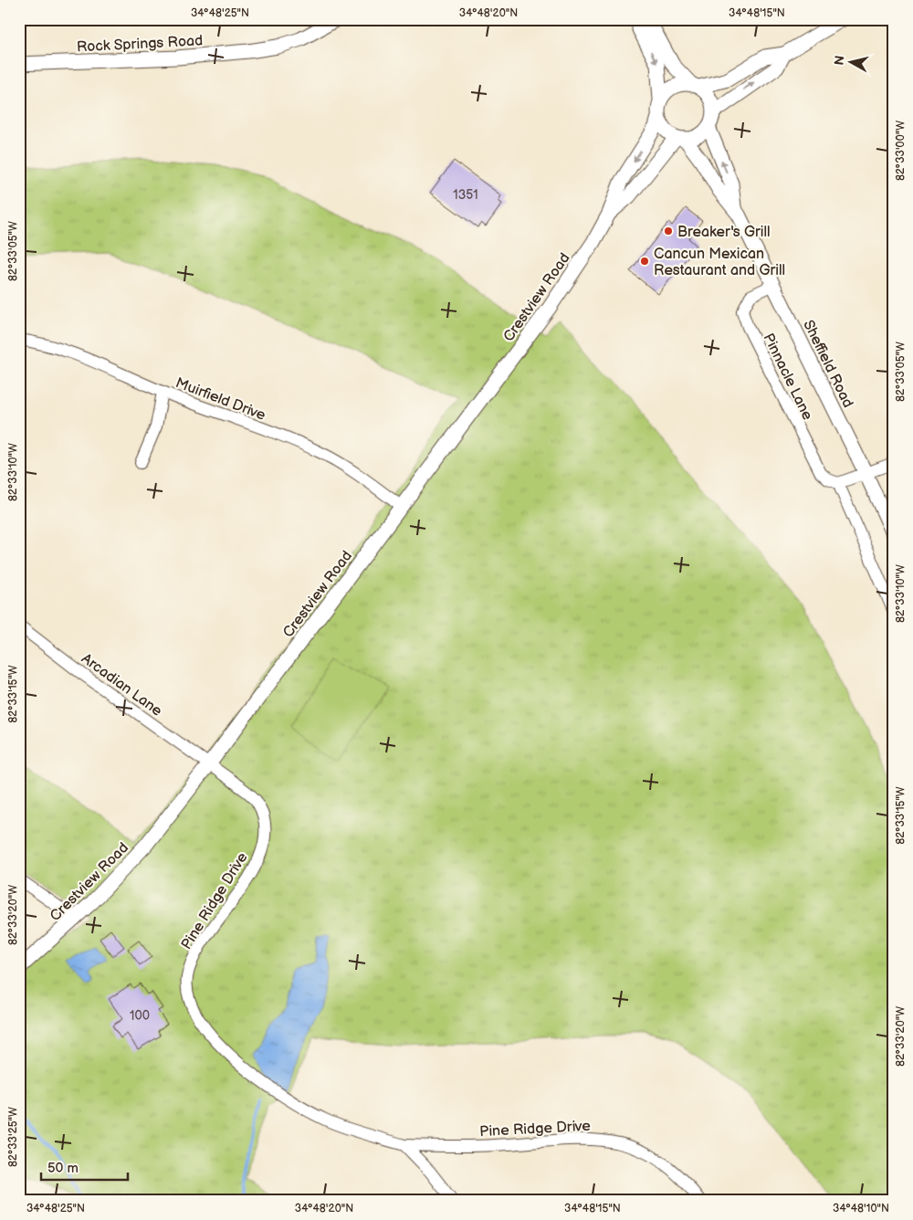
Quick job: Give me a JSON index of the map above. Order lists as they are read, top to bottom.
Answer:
{
  "streets": {
    "street": [
      "Rock Springs Road",
      "Crestview Road",
      "Sheffield Road",
      "Pinnacle Lane",
      "Muirfield Drive",
      "Arcadian Lane",
      "Pine Ridge Drive"
    ]
  },
  "crossings": [
    ["Crestview Road", "Sheffield Road"],
    ["Crestview Road", "Muirfield Drive"],
    ["Crestview Road", "Arcadian Lane"],
    ["Crestview Road", "Pine Ridge Drive"],
    ["Sheffield Road", "Pinnacle Lane"],
    ["Arcadian Lane", "Pine Ridge Drive"]
  ],
  "places": ["Breaker's Grill", "Cancun Mexican Restaurant and Grill"],
  "house_numbers": ["1351", "100"],
  "scale_bar": "50 m",
  "north": "left",
  "coordinates": [
    "34°48'25\"N",
    "34°48'20\"N",
    "34°48'15\"N",
    "82°33'00\"W",
    "82°33'05\"W",
    "82°33'10\"W",
    "82°33'15\"W",
    "82°33'20\"W",
    "82°33'25\"W",
    "34°48'10\"N"
  ]
}
